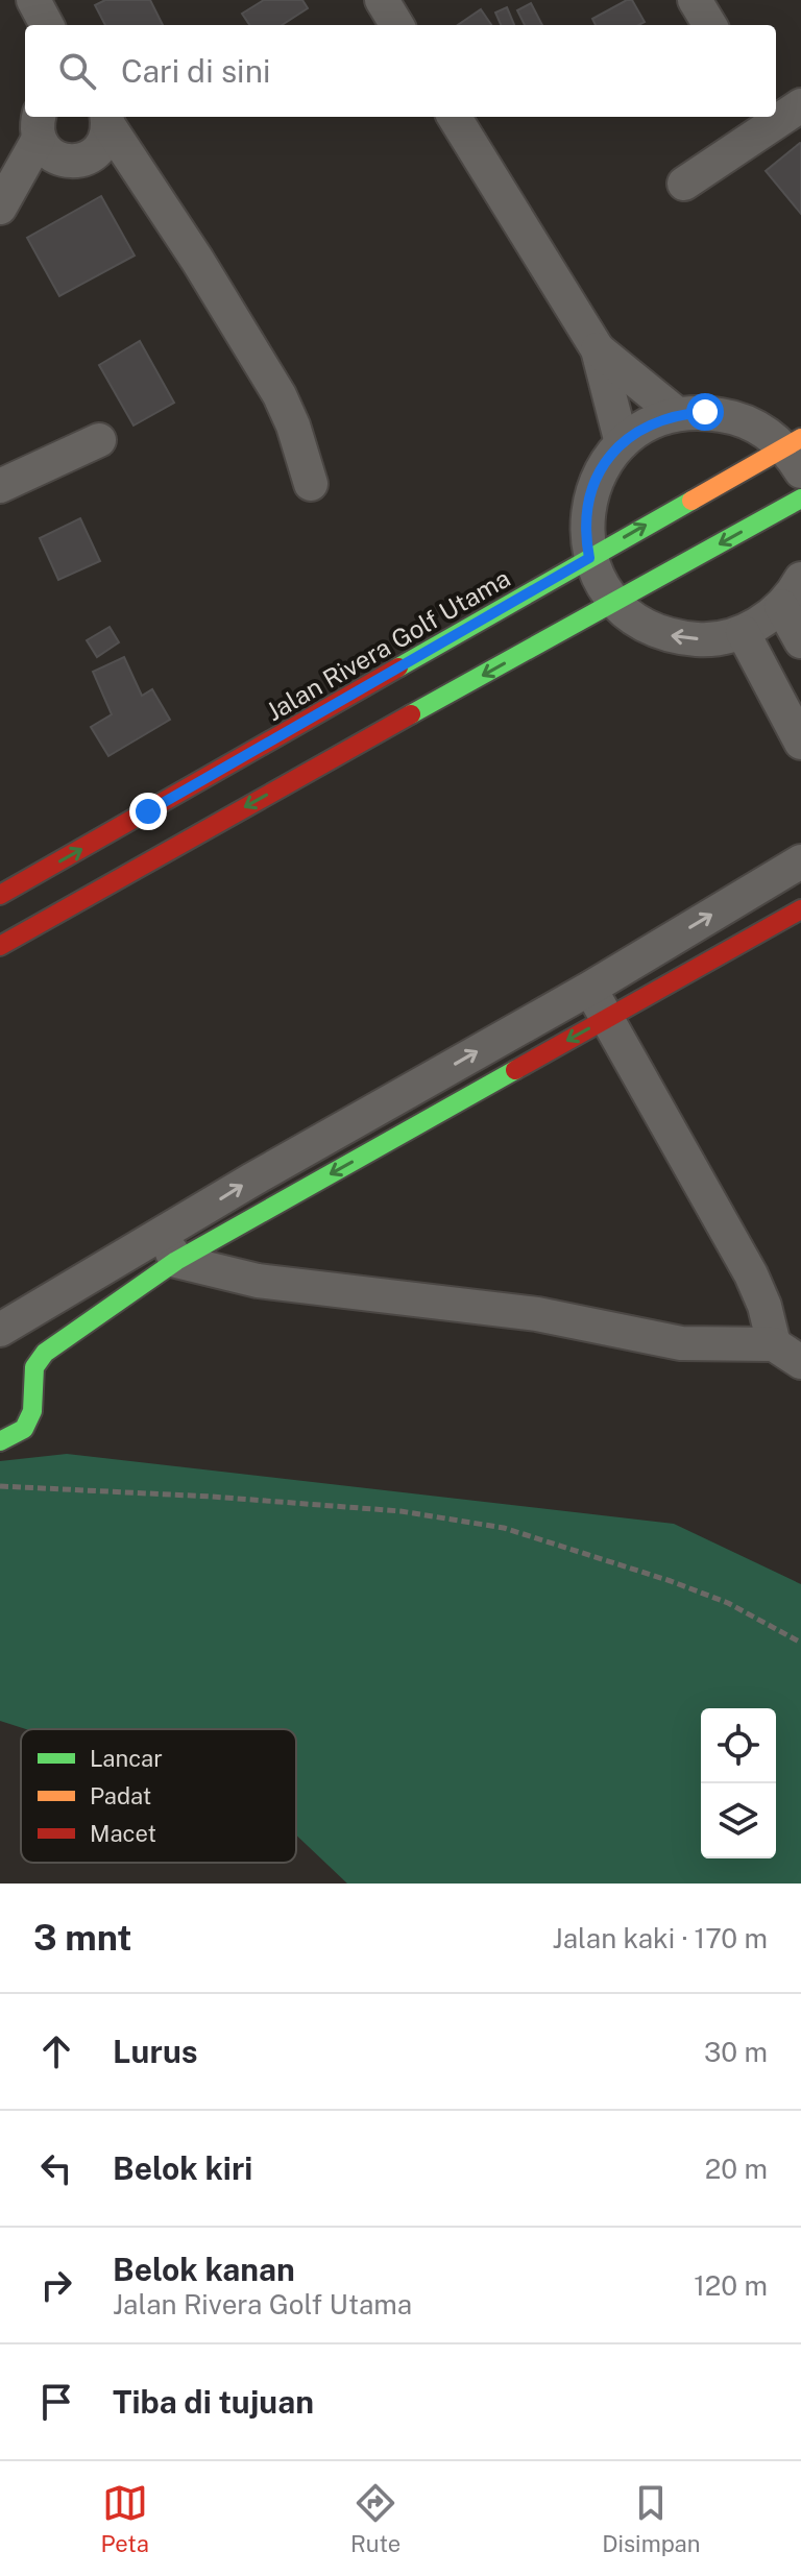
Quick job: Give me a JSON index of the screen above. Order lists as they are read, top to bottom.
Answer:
{
  "streets": {
    "street": ["Jalan Rivera Golf Utama"]
  },
  "legend": ["Lancar", "Padat", "Macet"],
  "page": {
    "search": "Cari di sini",
    "heading": ["3 mnt", "Jalan kaki · 170 m"],
    "list": [
      ["Lurus", "30 m"],
      ["Belok kiri", "20 m"],
      ["Belok kanan", "Jalan Rivera Golf Utama", "120 m"],
      "Tiba di tujuan"
    ],
    "nav": ["Peta", "Rute", "Disimpan"]
  }
}
